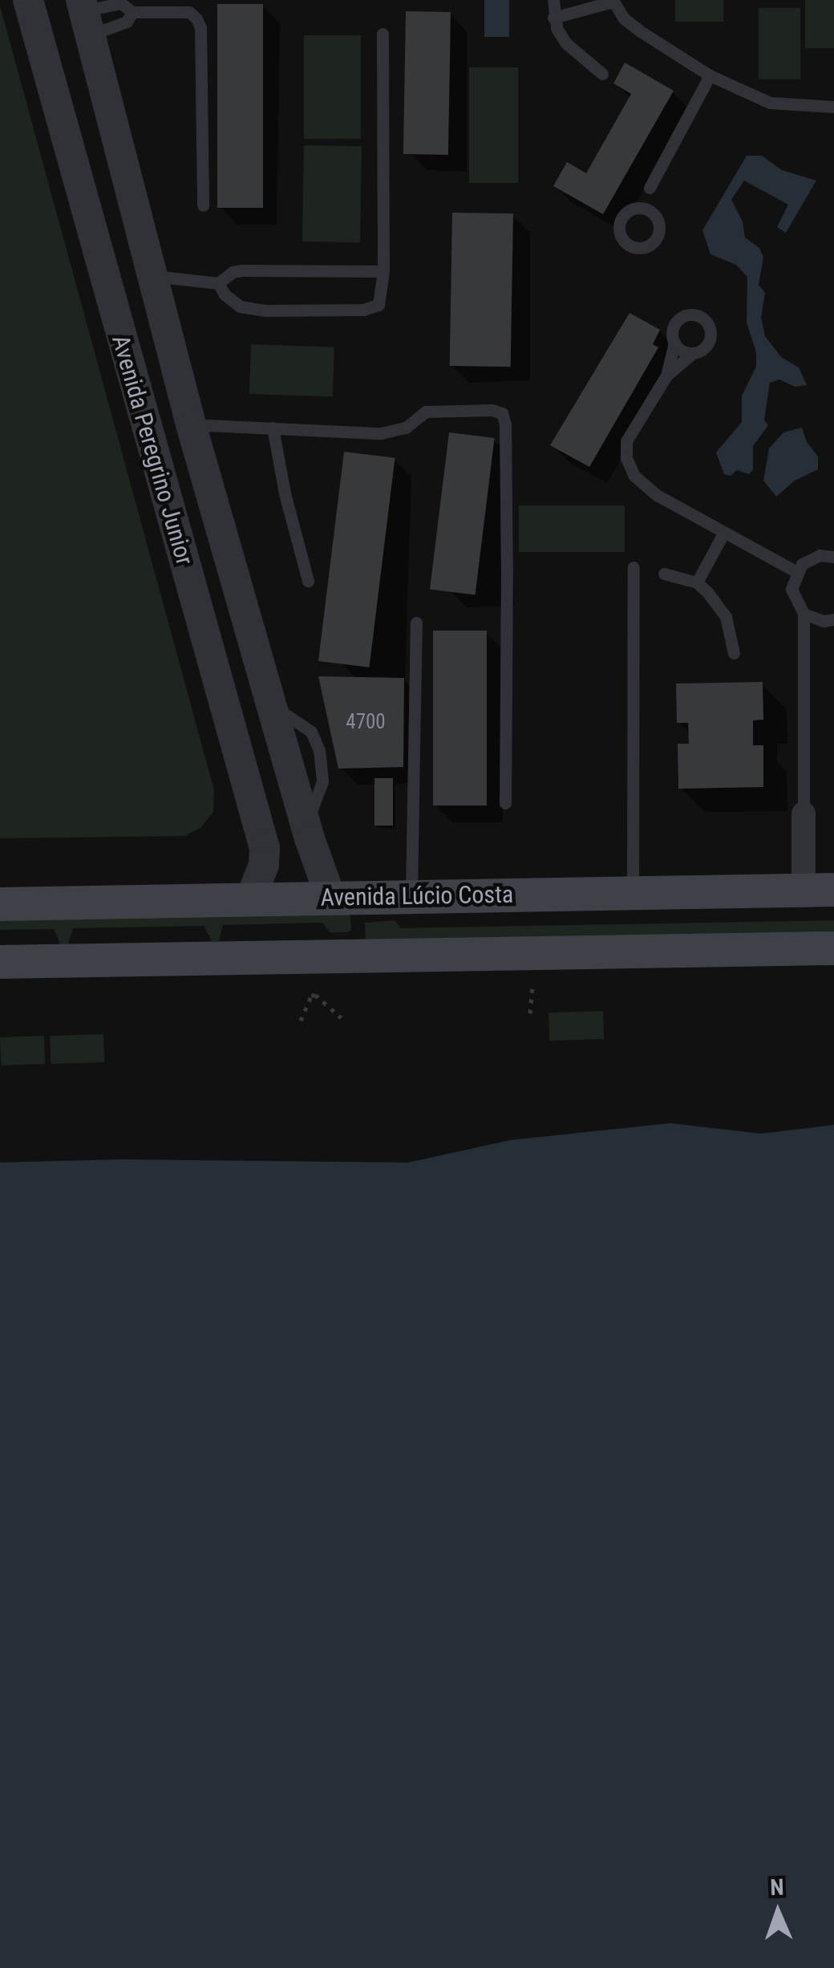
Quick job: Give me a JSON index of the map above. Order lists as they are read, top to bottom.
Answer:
{
  "streets": {
    "main road": ["Avenida Lúcio Costa"],
    "street": ["Avenida Peregrino Junior"]
  },
  "crossings": [
    ["Avenida Peregrino Junior", "Avenida Lúcio Costa"]
  ],
  "house_numbers": ["4700"],
  "north": "top"
}
